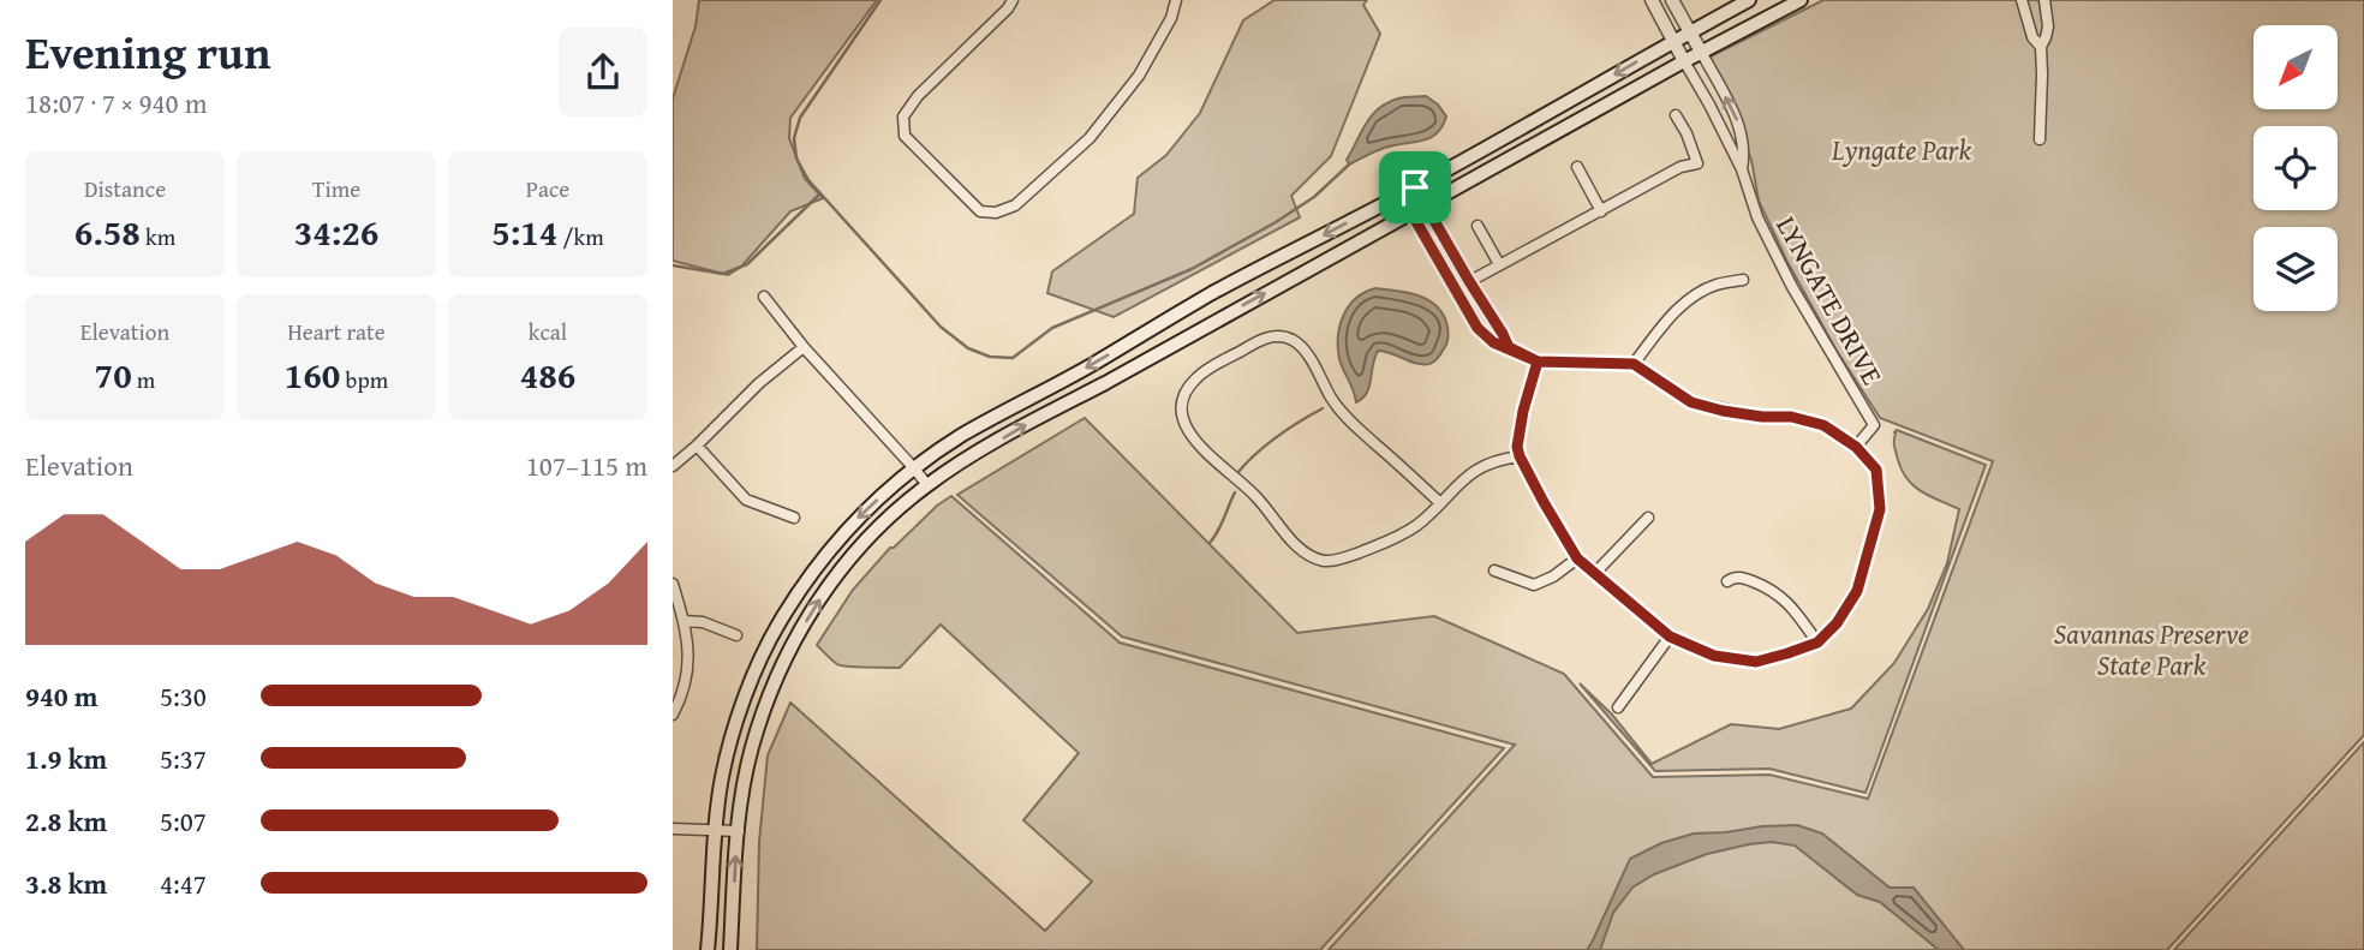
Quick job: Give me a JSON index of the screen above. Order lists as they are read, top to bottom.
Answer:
{
  "streets": {
    "street": ["LYNGATE DRIVE"]
  },
  "parks": ["Lyngate Park", "Savannas Preserve State Park"],
  "north": "bottom left",
  "page": {
    "heading": ["Evening run", "18:07 · 7 × 940 m"],
    "stats": [
      ["Distance", "6.58 km"],
      ["Time", "34:26"],
      ["Pace", "5:14 /km"],
      ["Elevation", "70 m"],
      ["Heart rate", "160 bpm"],
      ["kcal", "486"]
    ],
    "chart": ["Elevation", "107–115 m"],
    "list": [
      {
        "name": "940 m",
        "note": "5:30"
      },
      {
        "name": "1.9 km",
        "note": "5:37"
      },
      {
        "name": "2.8 km",
        "note": "5:07"
      },
      {
        "name": "3.8 km",
        "note": "4:47"
      }
    ]
  }
}
